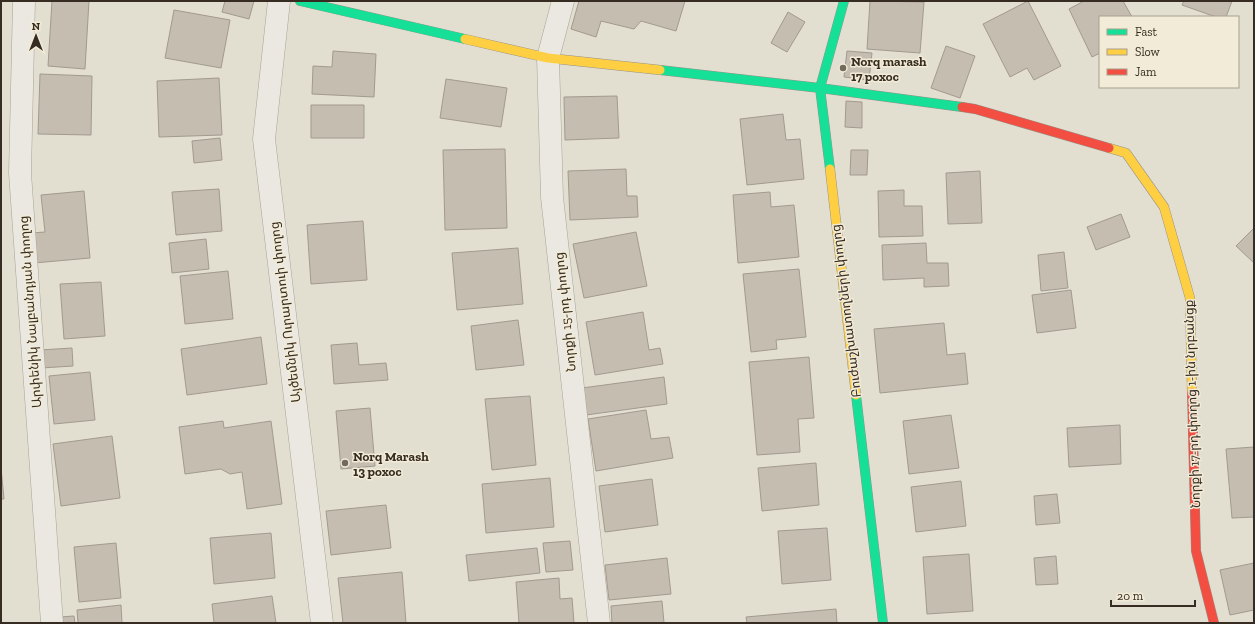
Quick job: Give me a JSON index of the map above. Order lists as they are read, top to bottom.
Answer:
{
  "streets": {
    "street": [
      "Բուժաշխատողների փողոց",
      "Արփենիկ Նալբանդյան փողոց",
      "Այծեմնիկ Ուրարտուի փողոց",
      "Նորքի 15-րդ փողոց",
      "Նորքի 17-րդ փողոց 1-ին նրբանցք"
    ]
  },
  "crossings": [
    ["Բուժաշխատողների փողոց", "Նորքի 17-րդ փողոց 1-ին նրբանցք"],
    ["Նորքի 15-րդ փողոց", "Նորքի 17-րդ փողոց 1-ին նրբանցք"]
  ],
  "places": ["Norq marash 17 poxoc", "Norq Marash 13 poxoc"],
  "legend": ["Fast", "Slow", "Jam"],
  "scale_bar": "20 m",
  "north": "top"
}
